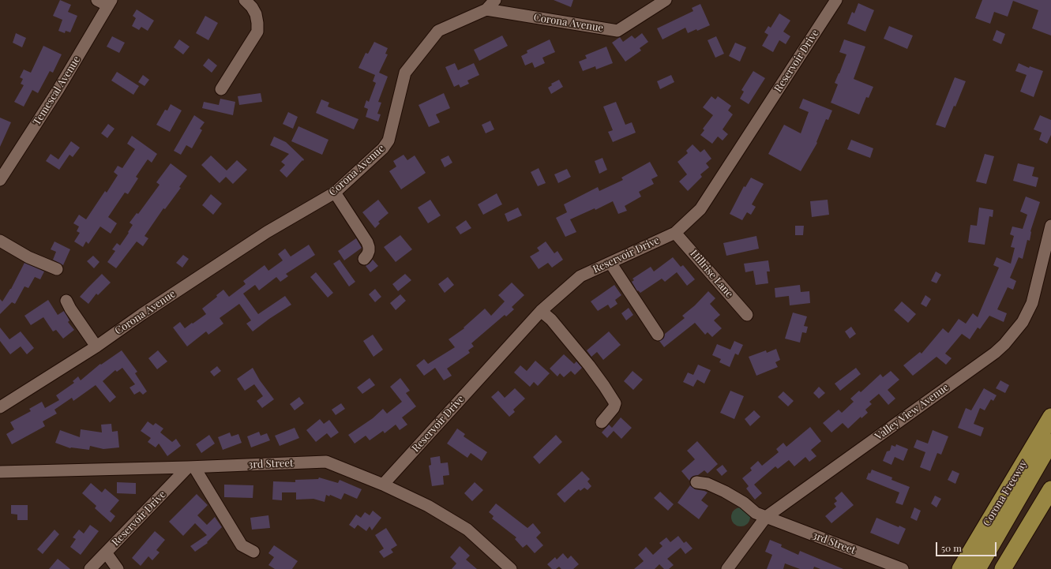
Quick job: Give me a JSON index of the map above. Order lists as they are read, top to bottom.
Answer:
{
  "streets": {
    "highway": ["Corona Freeway"],
    "street": [
      "Corona Avenue",
      "Reservoir Drive",
      "Temescal Avenue",
      "Hillrise Lane",
      "Valley View Avenue",
      "3rd Street"
    ]
  },
  "crossings": [
    ["Reservoir Drive", "Hillrise Lane"],
    ["Reservoir Drive", "3rd Street"],
    ["Valley View Avenue", "3rd Street"]
  ],
  "scale_bar": "50 m"
}
